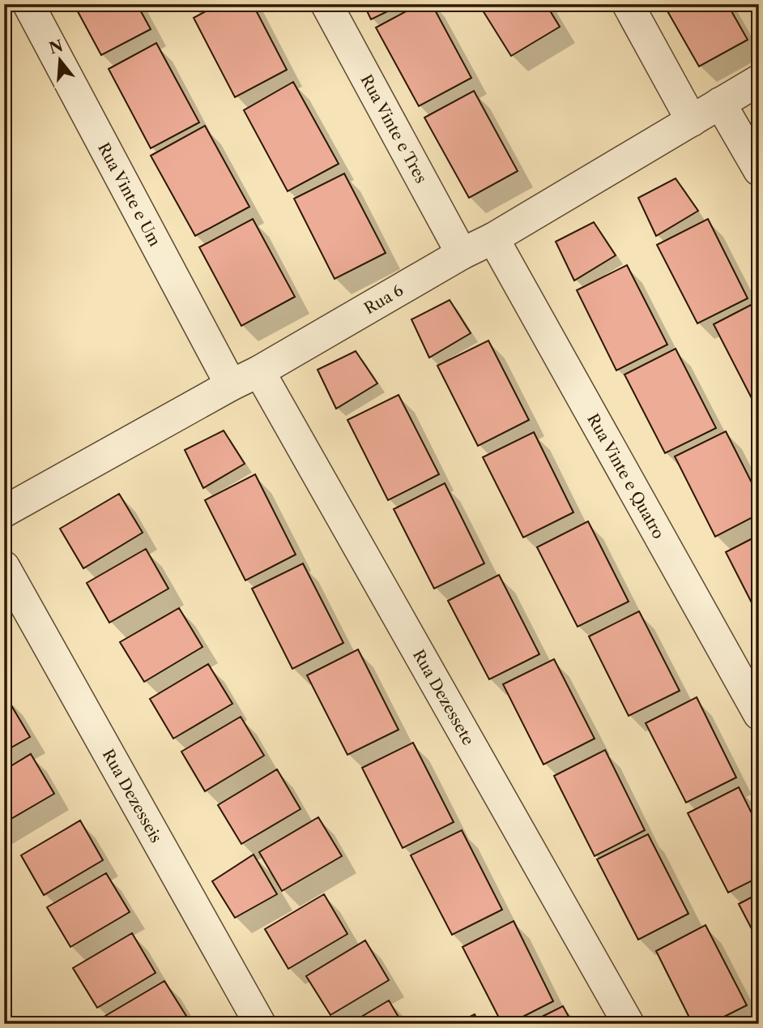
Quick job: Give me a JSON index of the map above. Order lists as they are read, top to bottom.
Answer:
{
  "streets": {
    "street": [
      "Rua Vinte e Tres",
      "Rua Vinte e Um",
      "Rua 6",
      "Rua Vinte e Quatro",
      "Rua Dezessete",
      "Rua Dezesseis"
    ]
  },
  "crossings": [
    ["Rua Vinte e Tres", "Rua 6"],
    ["Rua Vinte e Um", "Rua 6"],
    ["Rua 6", "Rua Vinte e Quatro"],
    ["Rua 6", "Rua Dezessete"]
  ],
  "north": "top"
}
